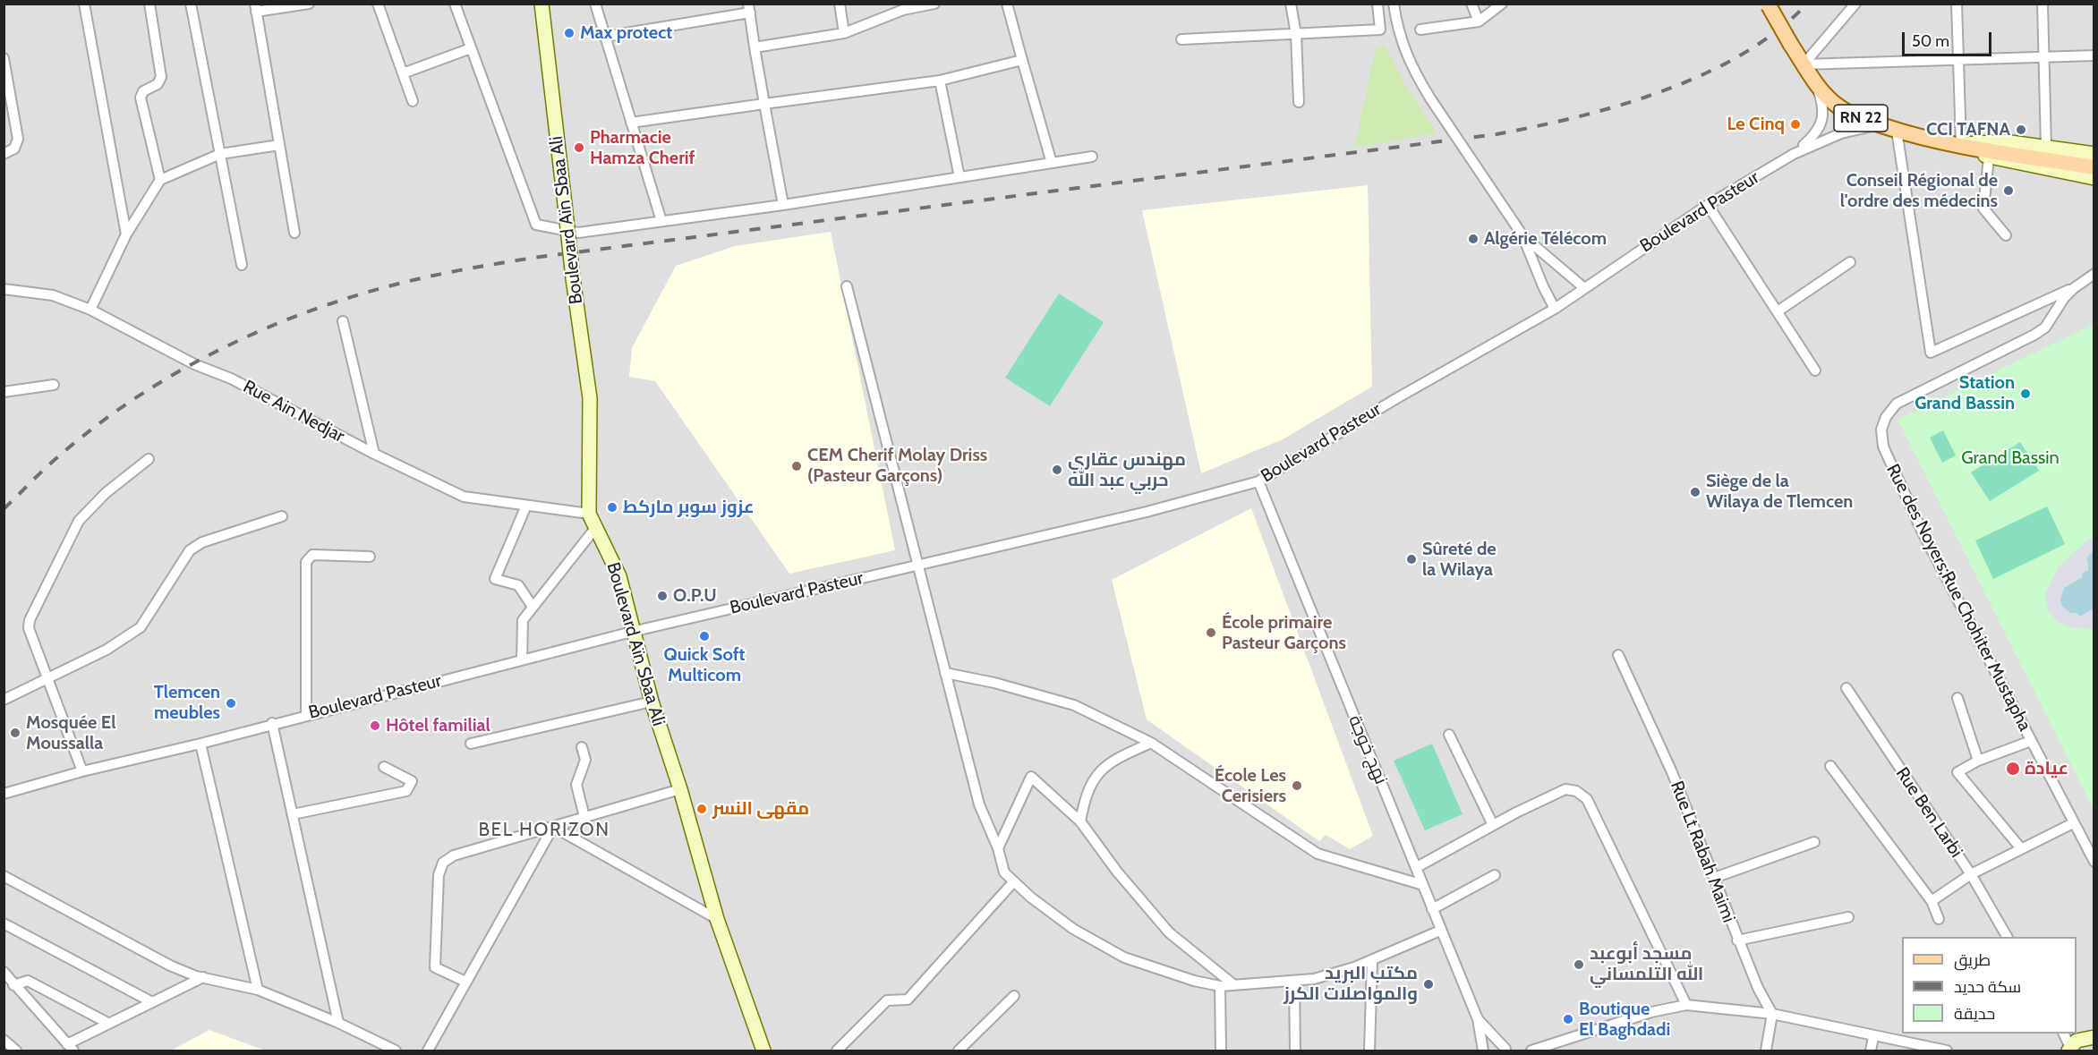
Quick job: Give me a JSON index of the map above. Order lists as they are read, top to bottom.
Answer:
{
  "streets": {
    "main road": ["RN 22", "Boulevard Aïn Sbaa Ali"],
    "street": [
      "Boulevard Pasteur",
      "Rue Ain Nedjar",
      "Rue des Noyers;Rue Chohiter Mustapha",
      "نهج خوجة",
      "Rue Ben Larbi",
      "Rue Lt Rabah Maimi"
    ]
  },
  "crossings": [
    ["Boulevard Pasteur", "Boulevard Aïn Sbaa Ali"],
    ["Boulevard Pasteur", "نهج خوجة"],
    ["Boulevard Aïn Sbaa Ali", "Rue Ain Nedjar"]
  ],
  "districts": ["BEL HORIZON"],
  "parks": ["Grand Bassin"],
  "places": [
    "Max protect",
    "Le Cinq",
    "CCI TAFNA",
    "Pharmacie Hamza Cherif",
    "Conseil Régional de l'ordre des médecins",
    "Algérie Télécom",
    "Station Grand Bassin",
    "CEM Cherif Molay Driss (Pasteur Garçons)",
    "مهندس عقاري حربي عبد الله",
    "Siège de la Wilaya de Tlemcen",
    "عزوز سوبر ماركط",
    "Sûreté de la Wilaya",
    "O.P.U",
    "École primaire Pasteur Garçons",
    "Quick Soft Multicom",
    "Tlemcen meubles",
    "Hôtel familial",
    "Mosquée El Moussalla",
    "عيادة",
    "École Les Cerisiers",
    "مقهى النسر",
    "مسجد أبوعبد الله التلمساني",
    "مكتب البريد والمواصلات الكرز",
    "Boutique El Baghdadi"
  ],
  "legend": ["طريق", "سكة حديد", "حديقة"],
  "scale_bar": "50 m"
}
